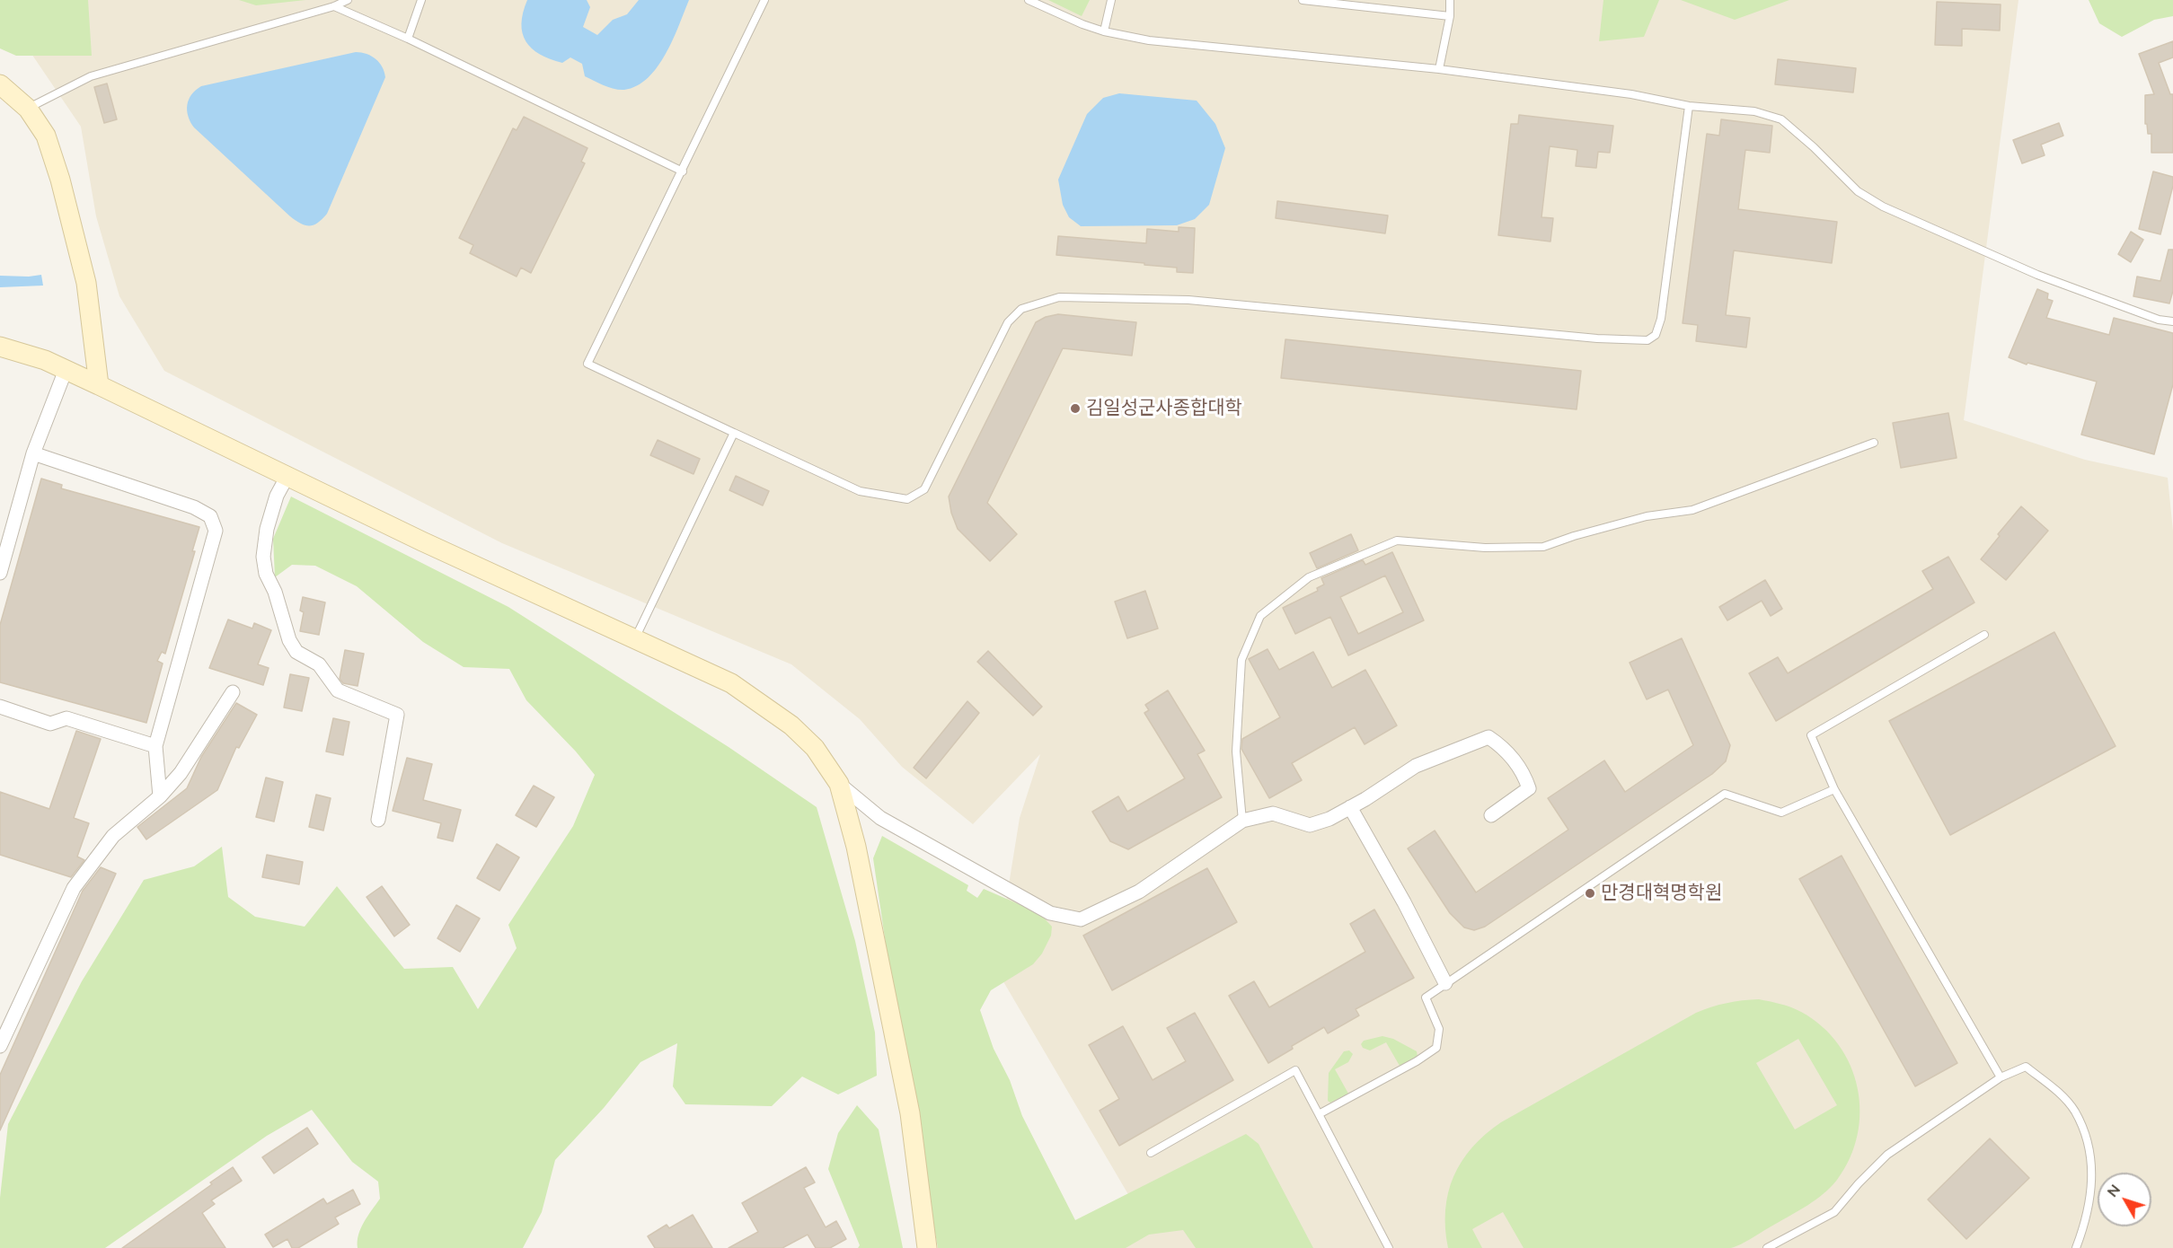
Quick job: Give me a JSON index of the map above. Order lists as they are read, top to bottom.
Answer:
{
  "places": ["김일성군사종합대학", "만경대혁명학원"],
  "north": "top left"
}
